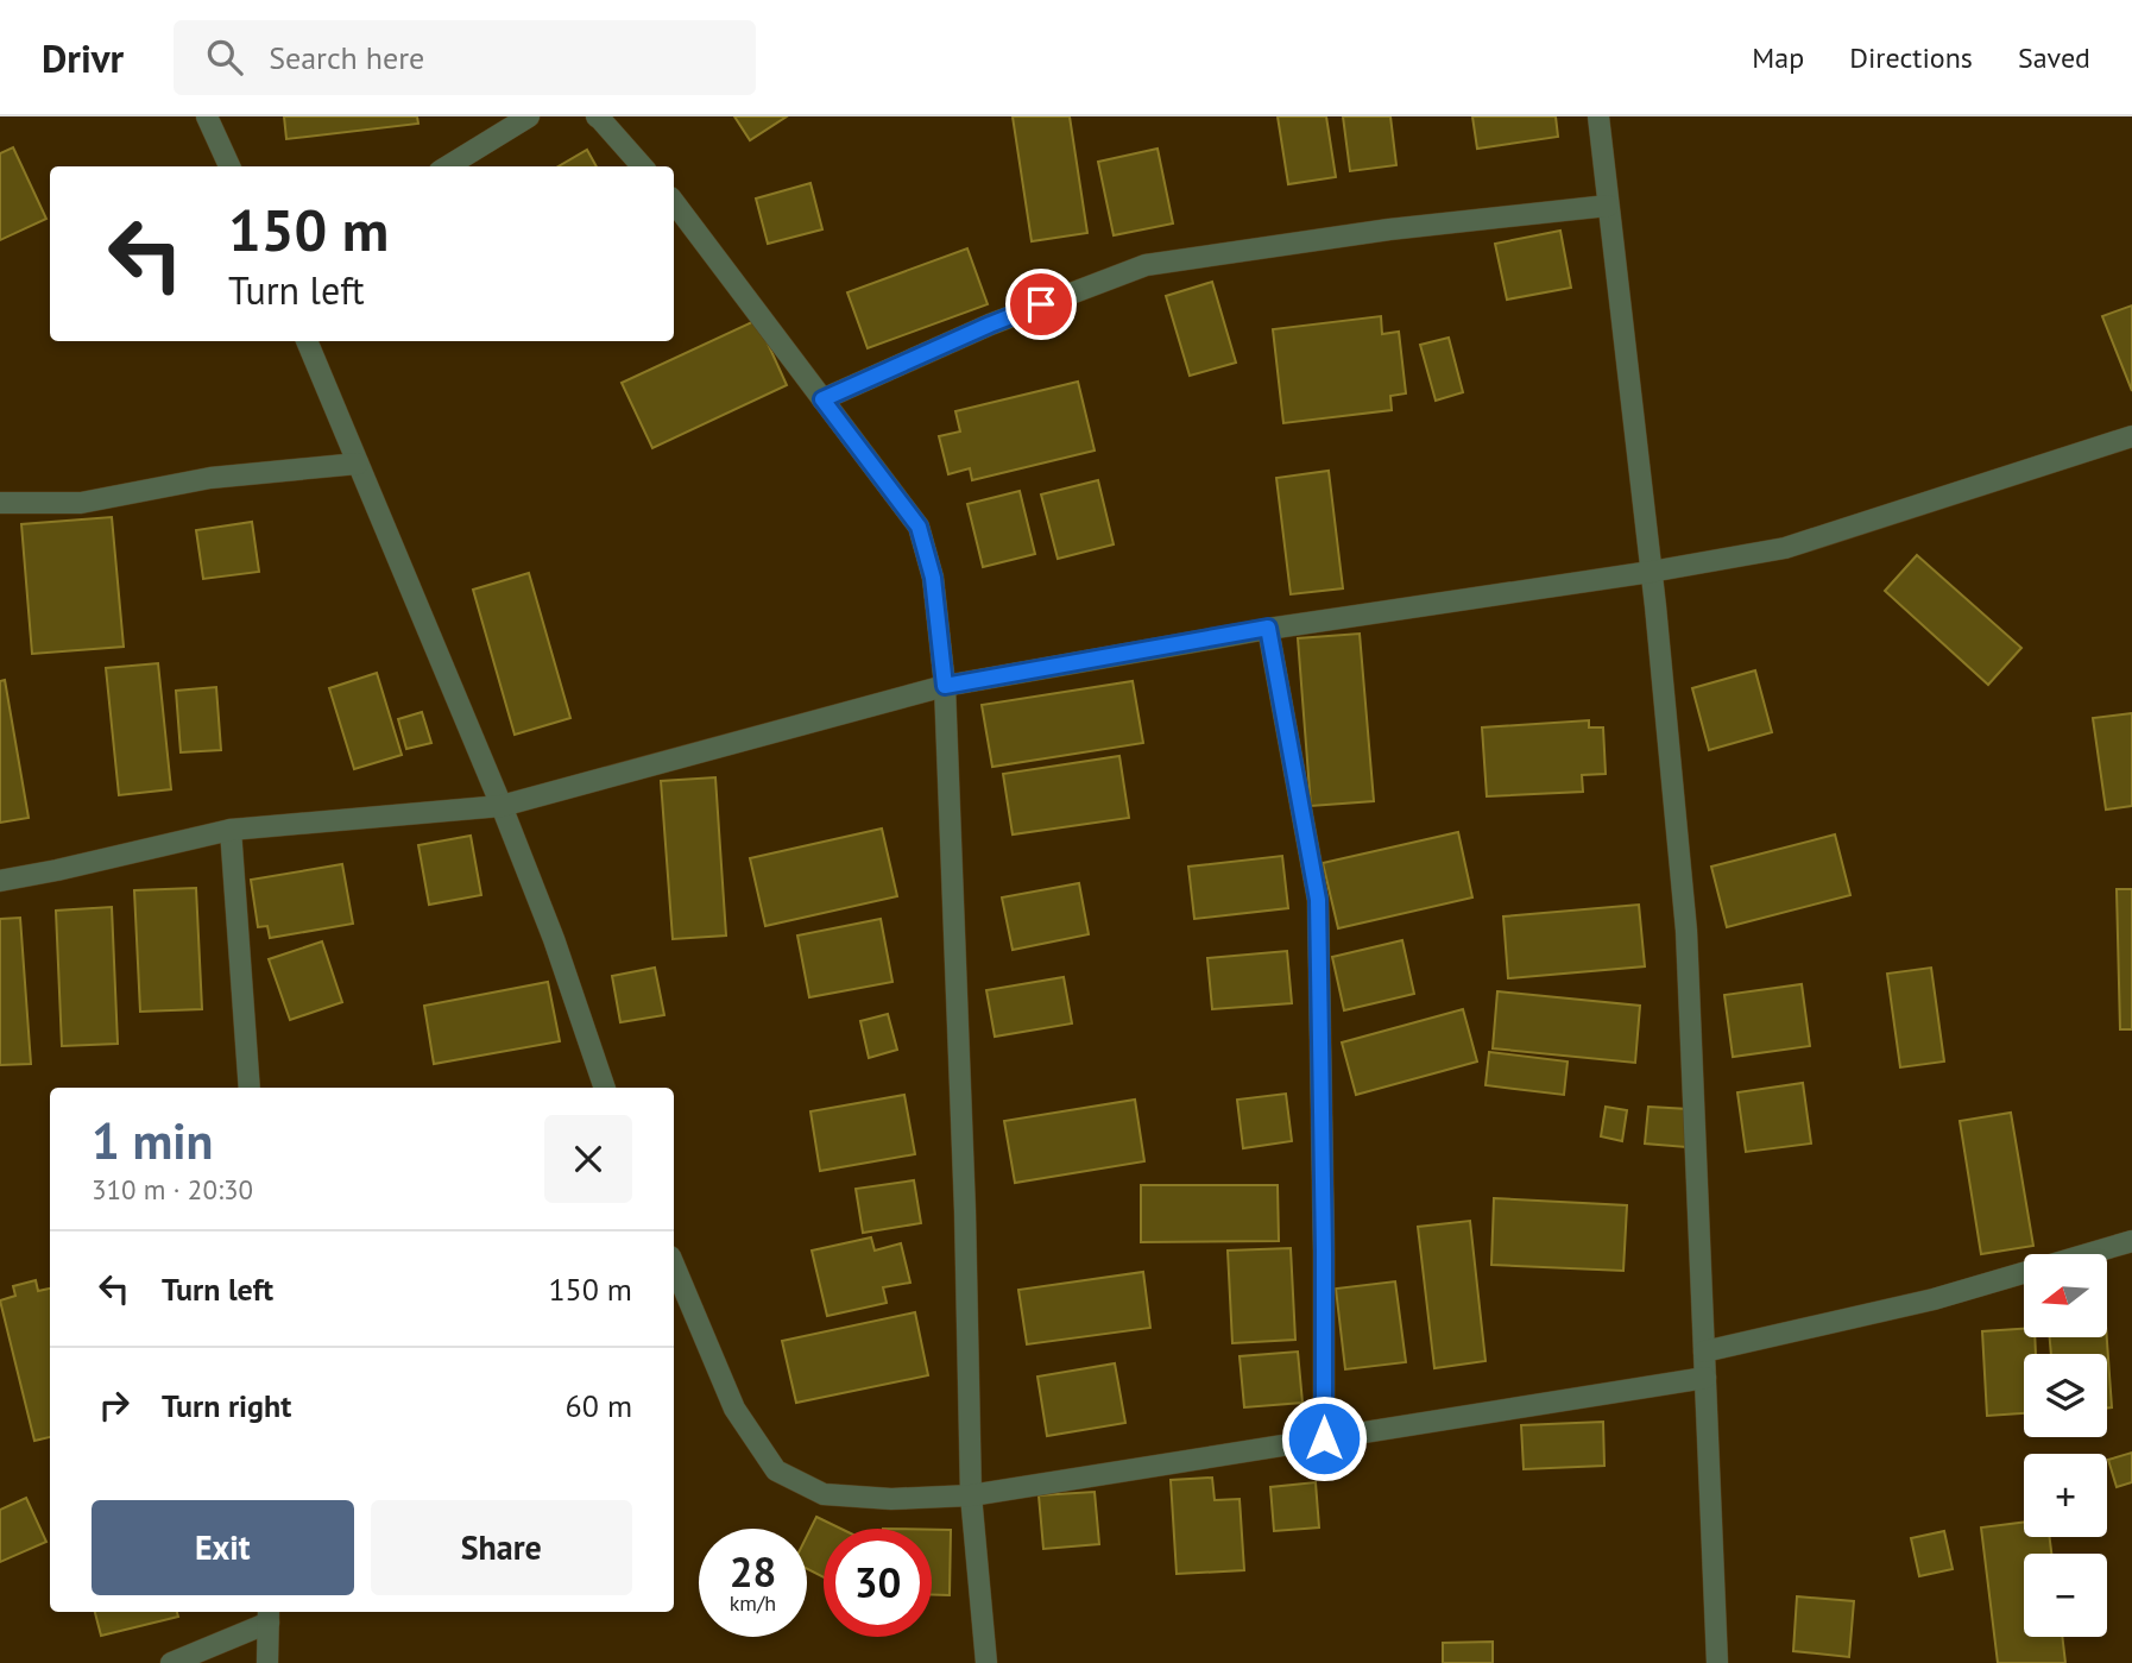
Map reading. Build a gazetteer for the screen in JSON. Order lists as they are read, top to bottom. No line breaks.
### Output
{"north":"left","page":{"header":"Drivr","search":"Search here","nav":["Map","Directions","Saved"],"turn":["150 m","Turn left"],"heading":["1 min","310 m · 20:30"],"list":[{"name":"Turn left","value":"150 m"},{"name":"Turn right","value":"60 m"}],"map_buttons":["+","−"],"buttons":["Exit","Share"],"speed":"28 km/h","limit":"30"}}
